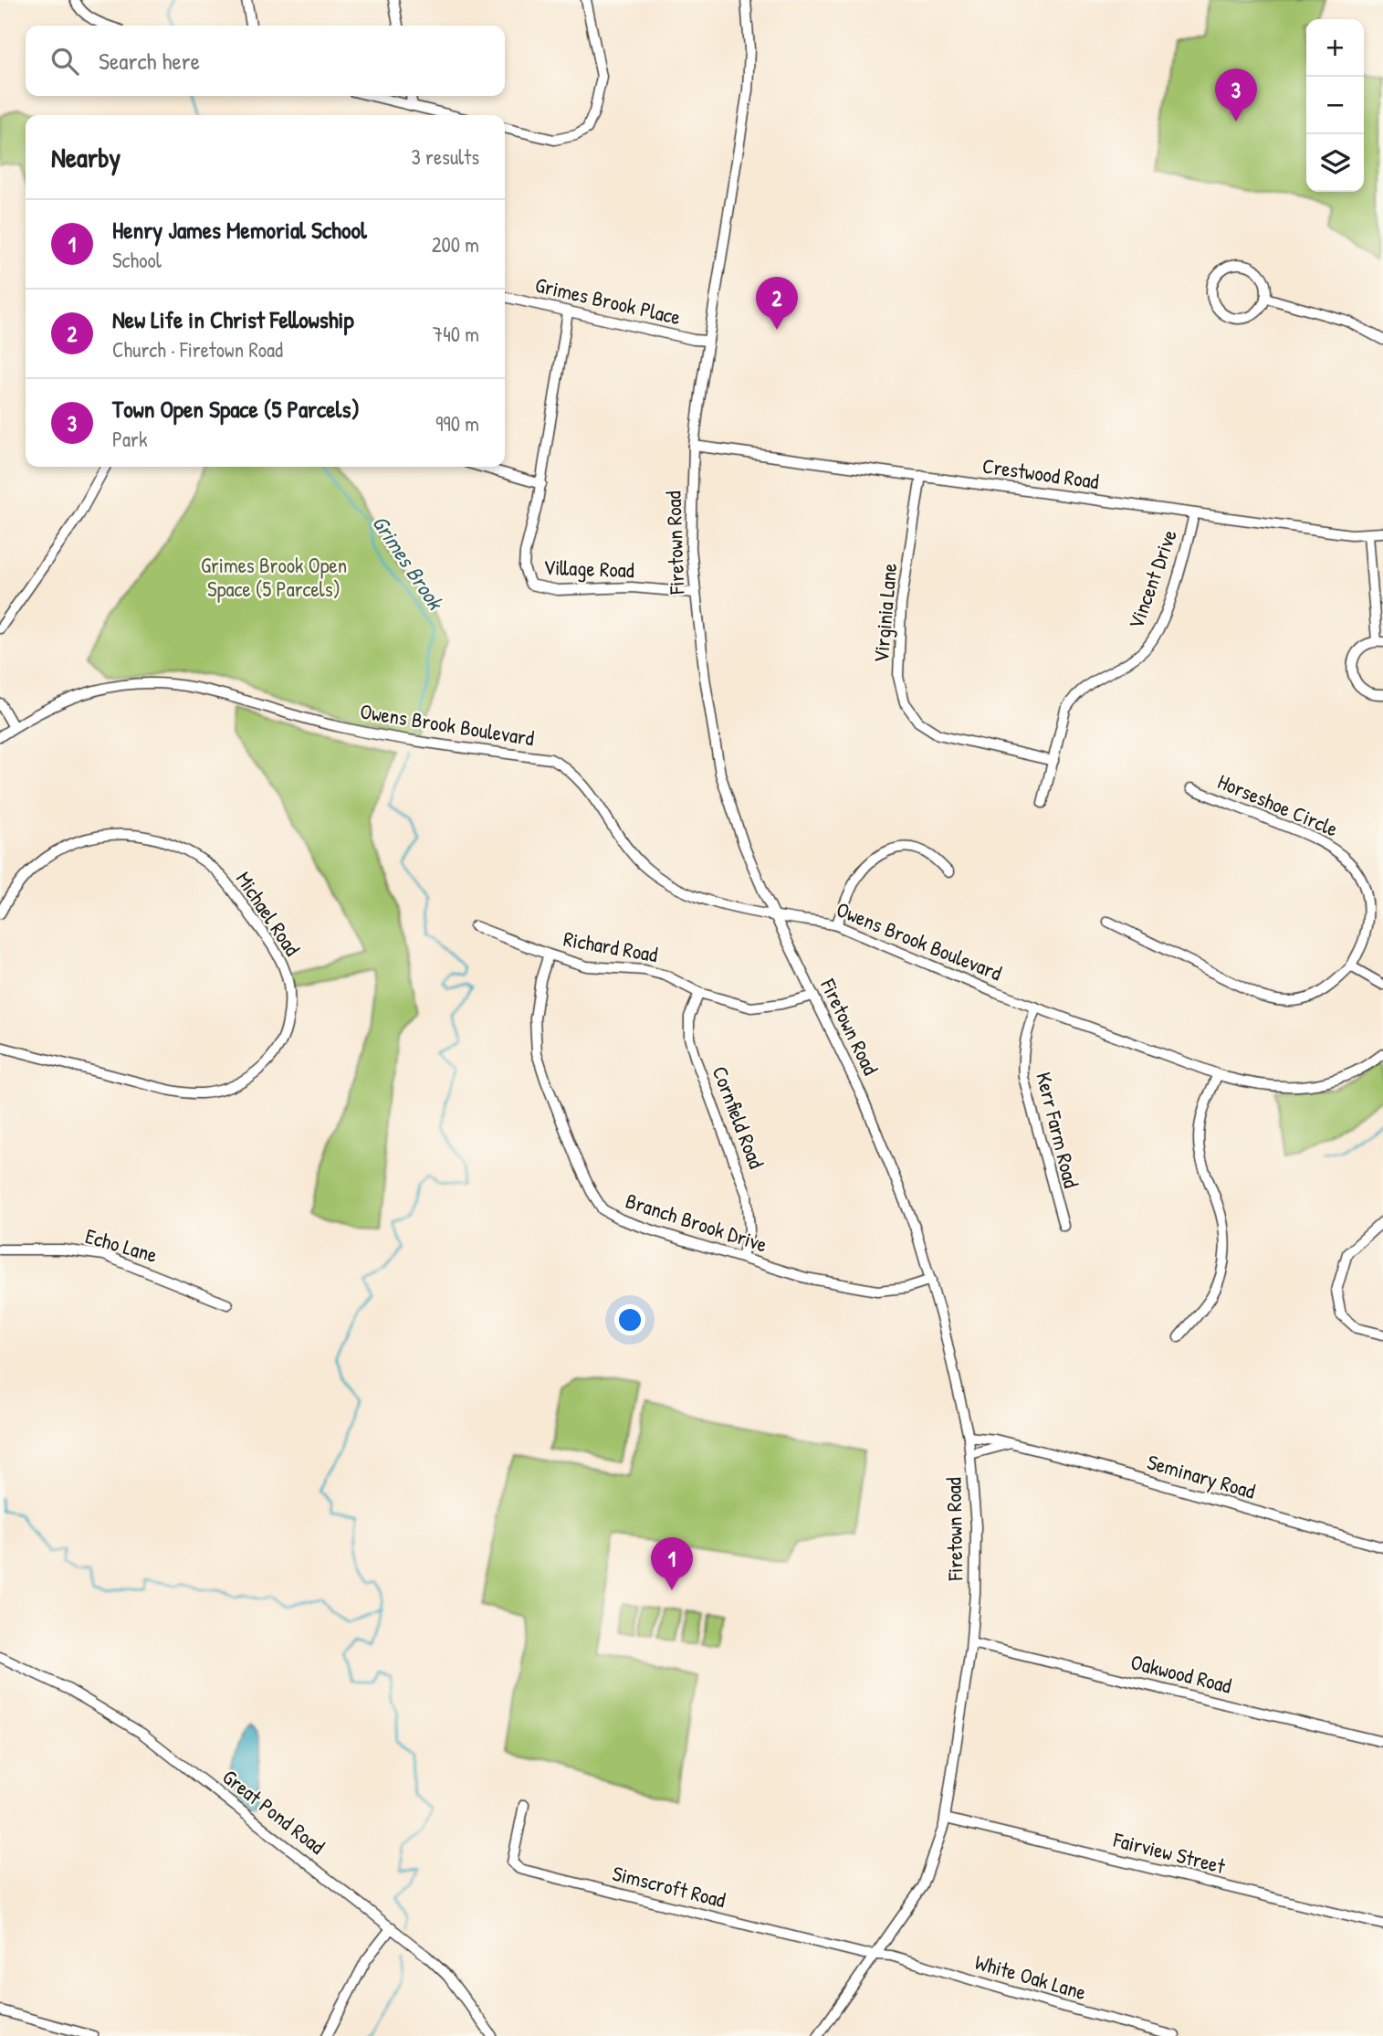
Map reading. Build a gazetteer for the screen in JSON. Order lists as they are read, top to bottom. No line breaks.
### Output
{"streets":{"street":["Grimes Brook Place","Crestwood Road","Firetown Road","Village Road","Vincent Drive","Virginia Lane","Owens Brook Boulevard","Horseshoe Circle","Michael Road","Richard Road","Cornfield Road","Kerr Farm Road","Branch Brook Drive","Echo Lane","Seminary Road","Oakwood Road","Great Pond Road","Fairview Street","Simscroft Road","White Oak Lane"]},"crossings":[["Grimes Brook Place","Firetown Road"],["Grimes Brook Place","Village Road"],["Crestwood Road","Firetown Road"],["Crestwood Road","Vincent Drive"],["Crestwood Road","Virginia Lane"],["Firetown Road","Village Road"],["Firetown Road","Owens Brook Boulevard"],["Firetown Road","Richard Road"],["Firetown Road","Branch Brook Drive"],["Firetown Road","Seminary Road"],["Firetown Road","Oakwood Road"],["Firetown Road","Fairview Street"],["Firetown Road","Simscroft Road"],["Firetown Road","White Oak Lane"],["Vincent Drive","Virginia Lane"],["Owens Brook Boulevard","Kerr Farm Road"],["Richard Road","Cornfield Road"],["Richard Road","Branch Brook Drive"],["Cornfield Road","Branch Brook Drive"],["Simscroft Road","White Oak Lane"]],"water":["Grimes Brook"],"parks":["Grimes Brook Open Space (5 Parcels)"],"page":{"map_buttons":["+","−"],"search":"Search here","pins":["3","2","1"],"heading":["Nearby","3 results"],"list":[{"mark":"1","name":"Henry James Memorial School","note":"School","value":"200 m"},{"mark":"2","name":"New Life in Christ Fellowship","note":"Church · Firetown Road","value":"740 m"},{"mark":"3","name":"Town Open Space (5 Parcels)","note":"Park","value":"990 m"}]}}
